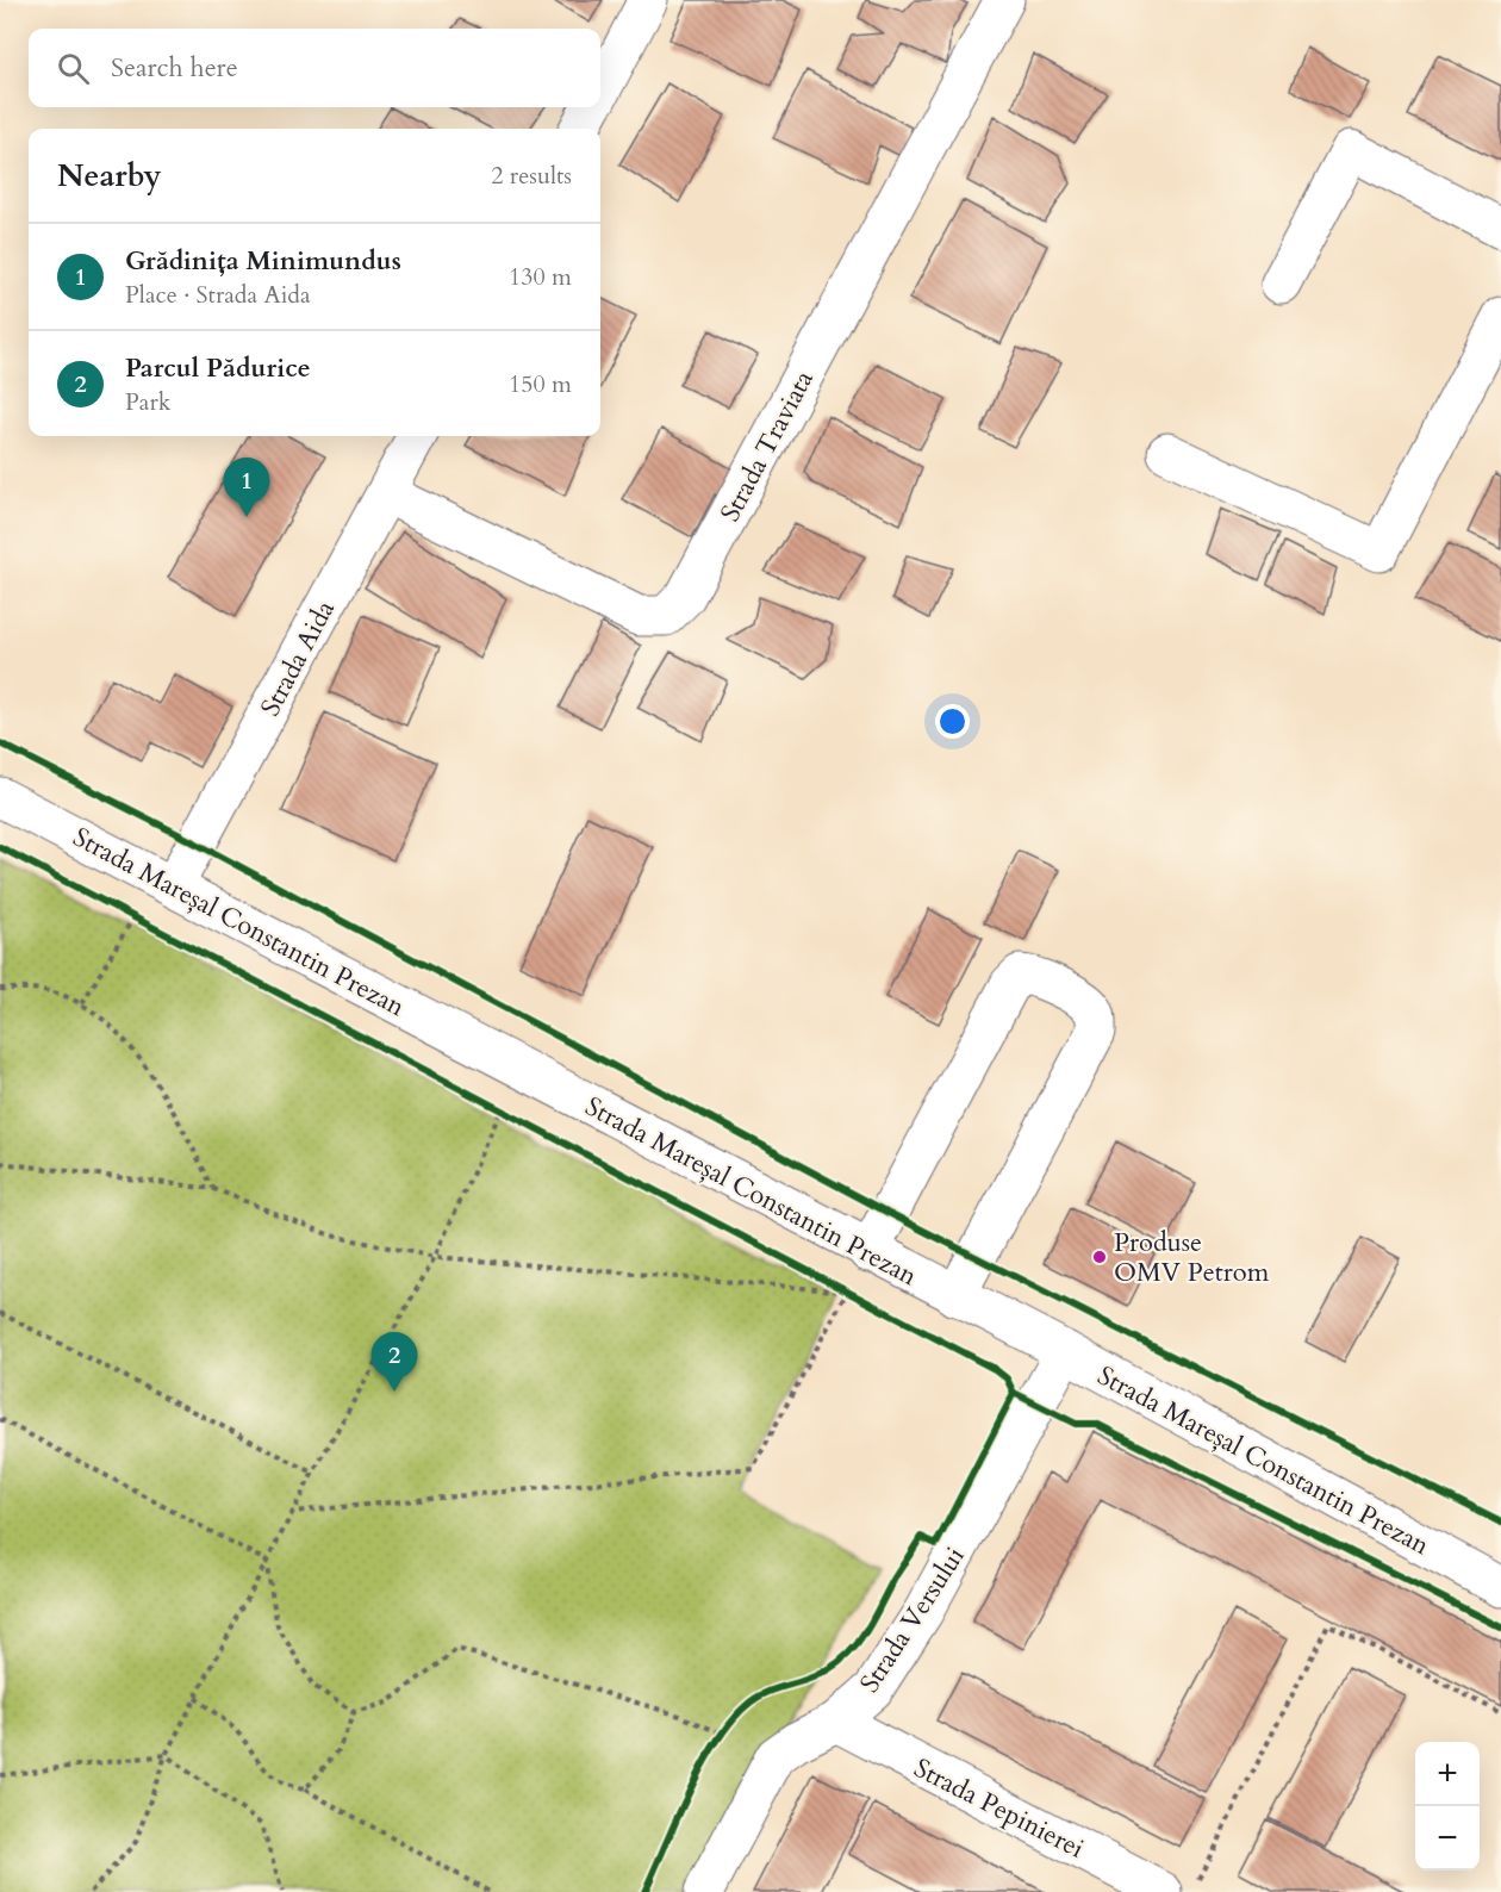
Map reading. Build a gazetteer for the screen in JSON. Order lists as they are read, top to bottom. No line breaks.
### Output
{"streets":{"street":["Strada Traviata","Strada Aida","Strada Mareșal Constantin Prezan","Strada Versului","Strada Pepinierei"]},"crossings":[["Strada Traviata","Strada Aida"],["Strada Aida","Strada Mareșal Constantin Prezan"],["Strada Mareșal Constantin Prezan","Strada Versului"],["Strada Versului","Strada Pepinierei"]],"places":["Produse OMV Petrom"],"page":{"search":"Search here","heading":["Nearby","2 results"],"list":[{"mark":"1","name":"Grădinița Minimundus","note":"Place · Strada Aida","value":"130 m"},{"mark":"2","name":"Parcul Pădurice","note":"Park","value":"150 m"}],"pins":["1","2"],"map_buttons":["+","−"]}}
